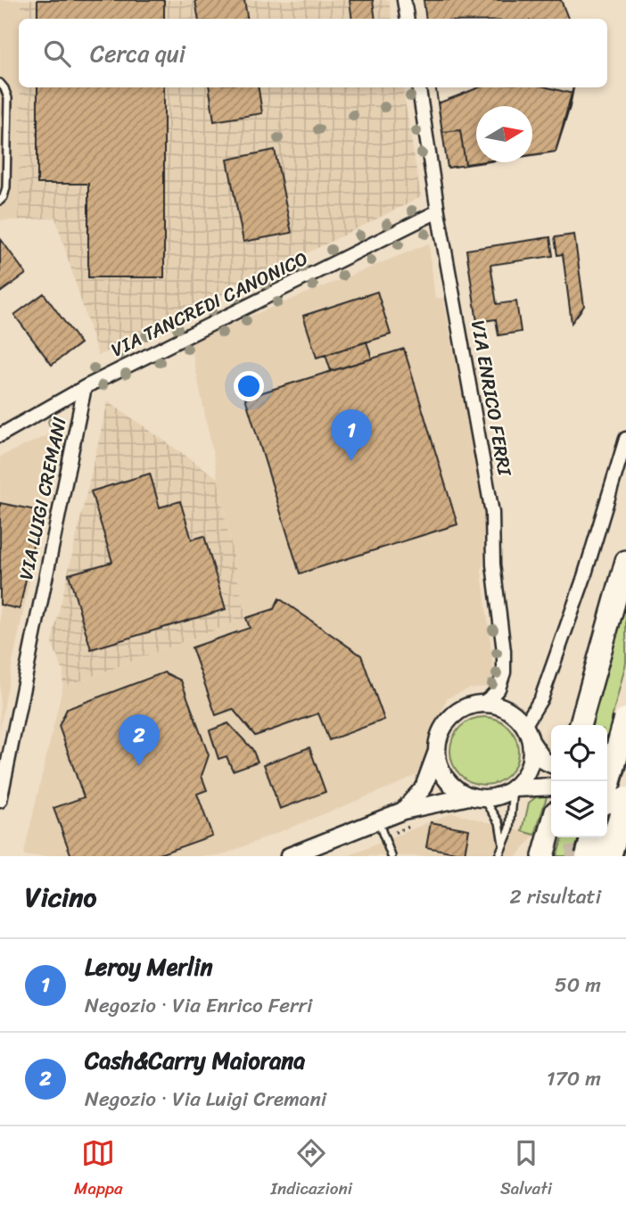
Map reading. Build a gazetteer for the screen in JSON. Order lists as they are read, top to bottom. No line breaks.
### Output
{"streets":{"street":["VIA TANCREDI CANONICO","VIA ENRICO FERRI","VIA LUIGI CREMANI"]},"crossings":[["VIA TANCREDI CANONICO","VIA ENRICO FERRI"],["VIA TANCREDI CANONICO","VIA LUIGI CREMANI"]],"north":"right","page":{"search":"Cerca qui","pins":["1","2"],"heading":["Vicino","2 risultati"],"list":[{"mark":"1","name":"Leroy Merlin","note":"Negozio · Via Enrico Ferri","value":"50 m"},{"mark":"2","name":"Cash&Carry Maiorana","note":"Negozio · Via Luigi Cremani","value":"170 m"}],"nav":["Mappa","Indicazioni","Salvati"]}}
